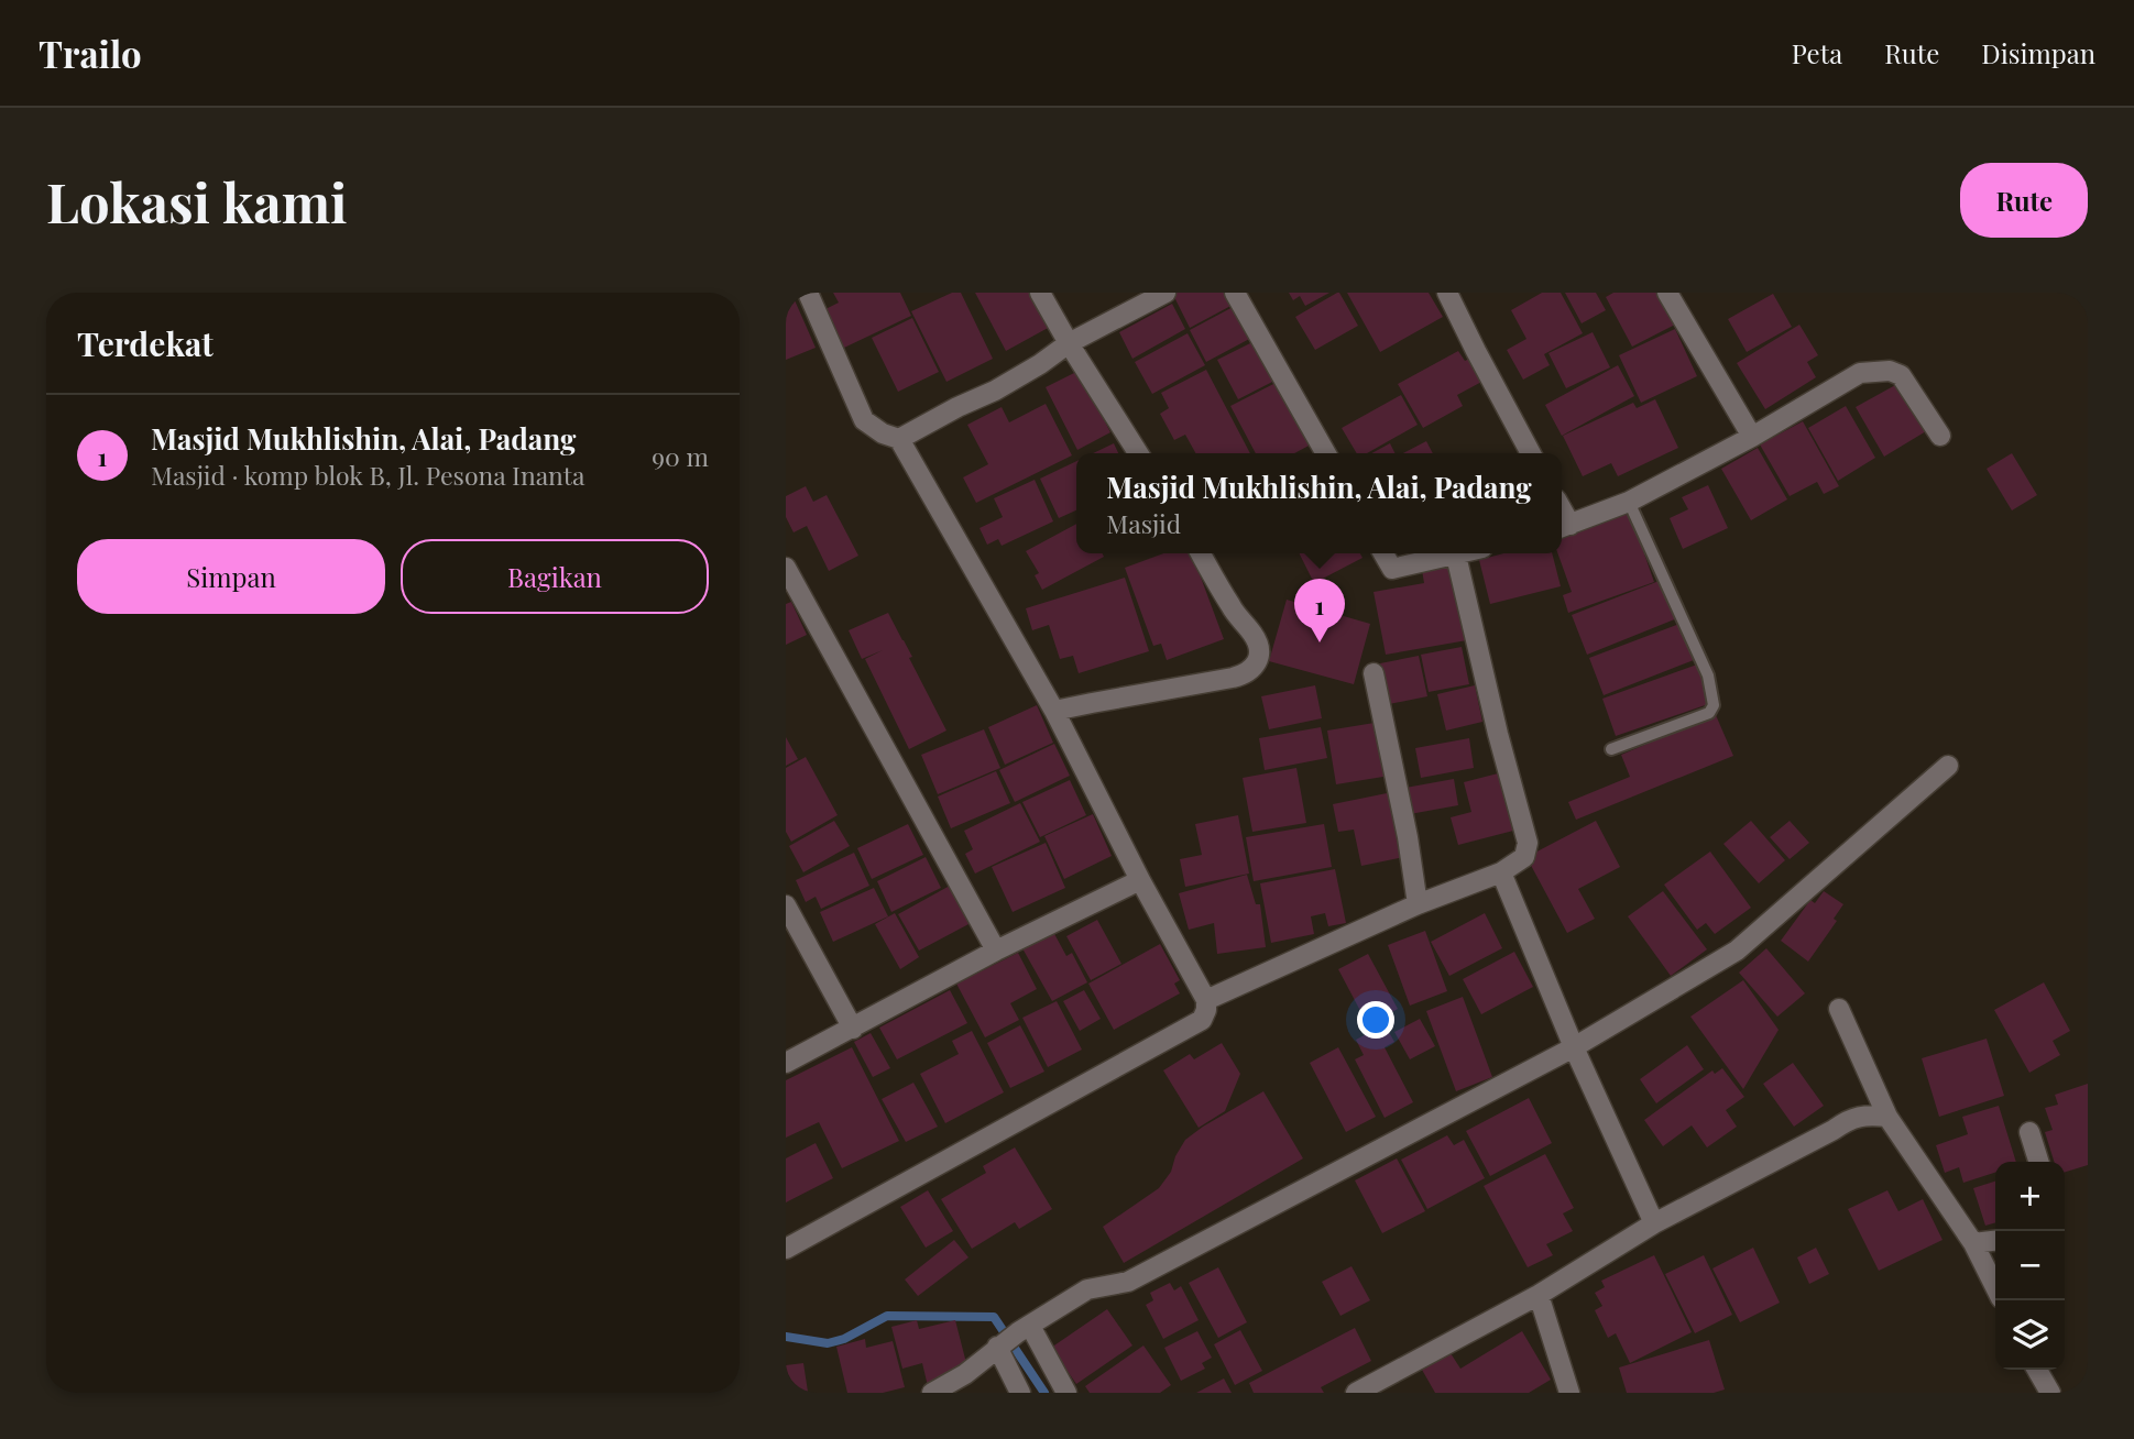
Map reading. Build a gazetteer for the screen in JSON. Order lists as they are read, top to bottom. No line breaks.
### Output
{"page":{"header":"Trailo","nav":["Peta","Rute","Disimpan"],"buttons":["Rute",["Simpan","Bagikan"]],"title":"Lokasi kami","heading":"Terdekat","list":[{"mark":"1","name":"Masjid Mukhlishin, Alai, Padang","note":"Masjid · komp blok B, Jl. Pesona Inanta","value":"90 m"}],"popup":["Masjid Mukhlishin, Alai, Padang","Masjid"],"pins":"1","map_buttons":["+","−"]}}
